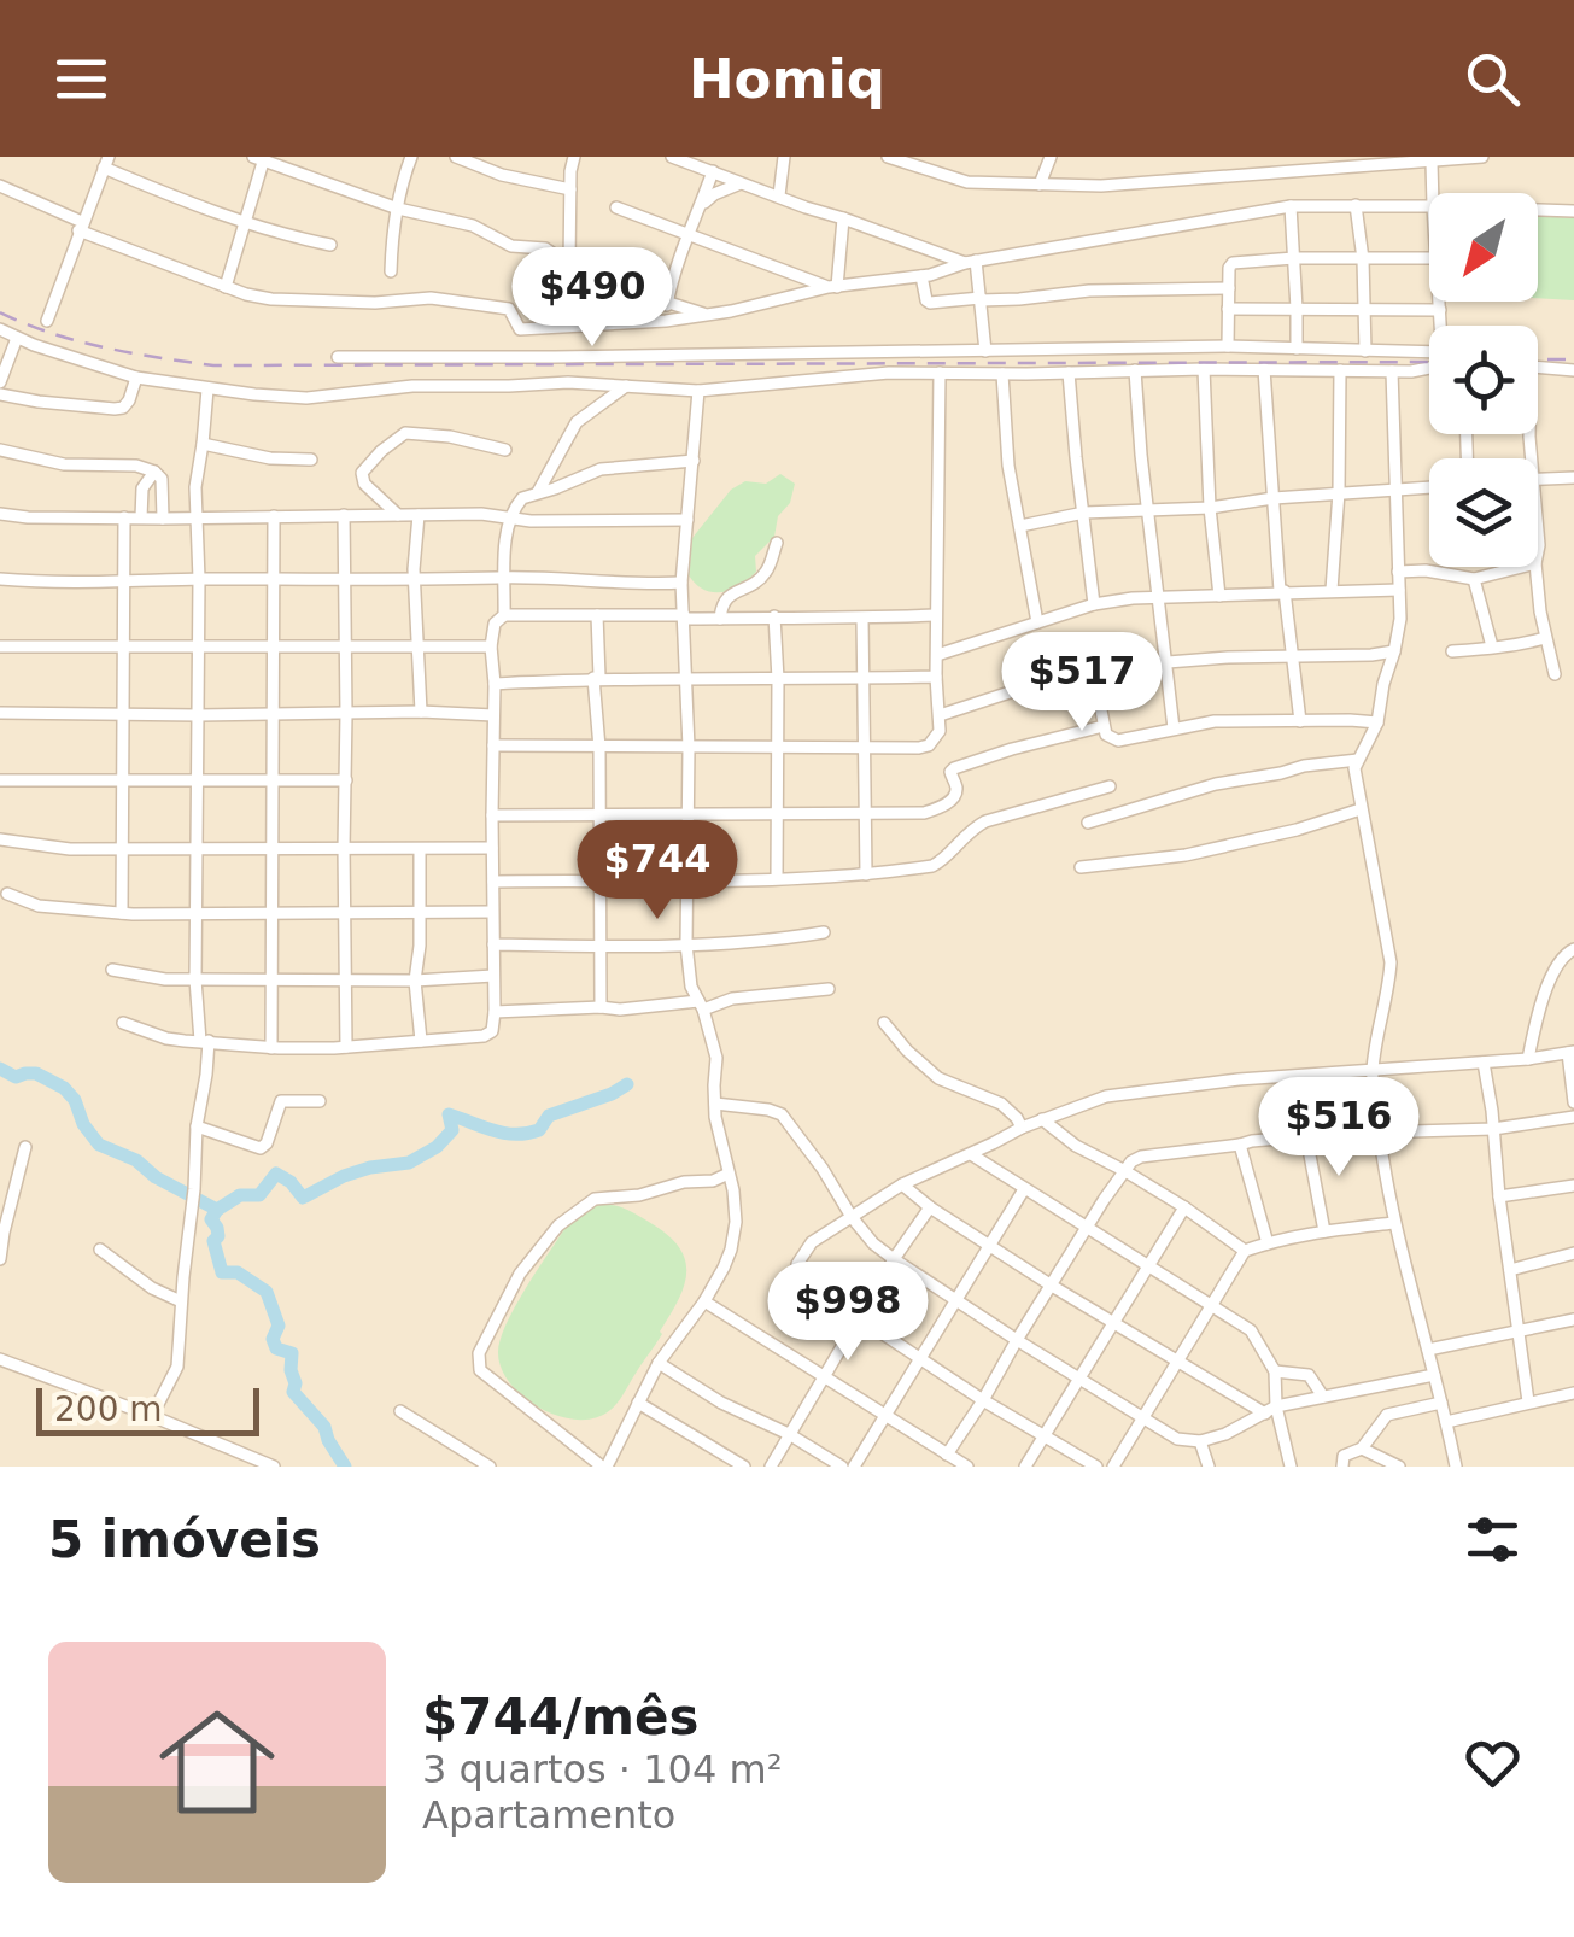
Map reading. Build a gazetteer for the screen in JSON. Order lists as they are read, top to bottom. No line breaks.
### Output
{"scale_bar":"200 m","north":"bottom left","page":{"header":"Homiq","price":["$490","$517","$744","$516","$998"],"scale":"200 m","heading":"5 imóveis","list":[{"name":"$744/mês","note":"3 quartos · 104 m² · Apartamento"}]}}
